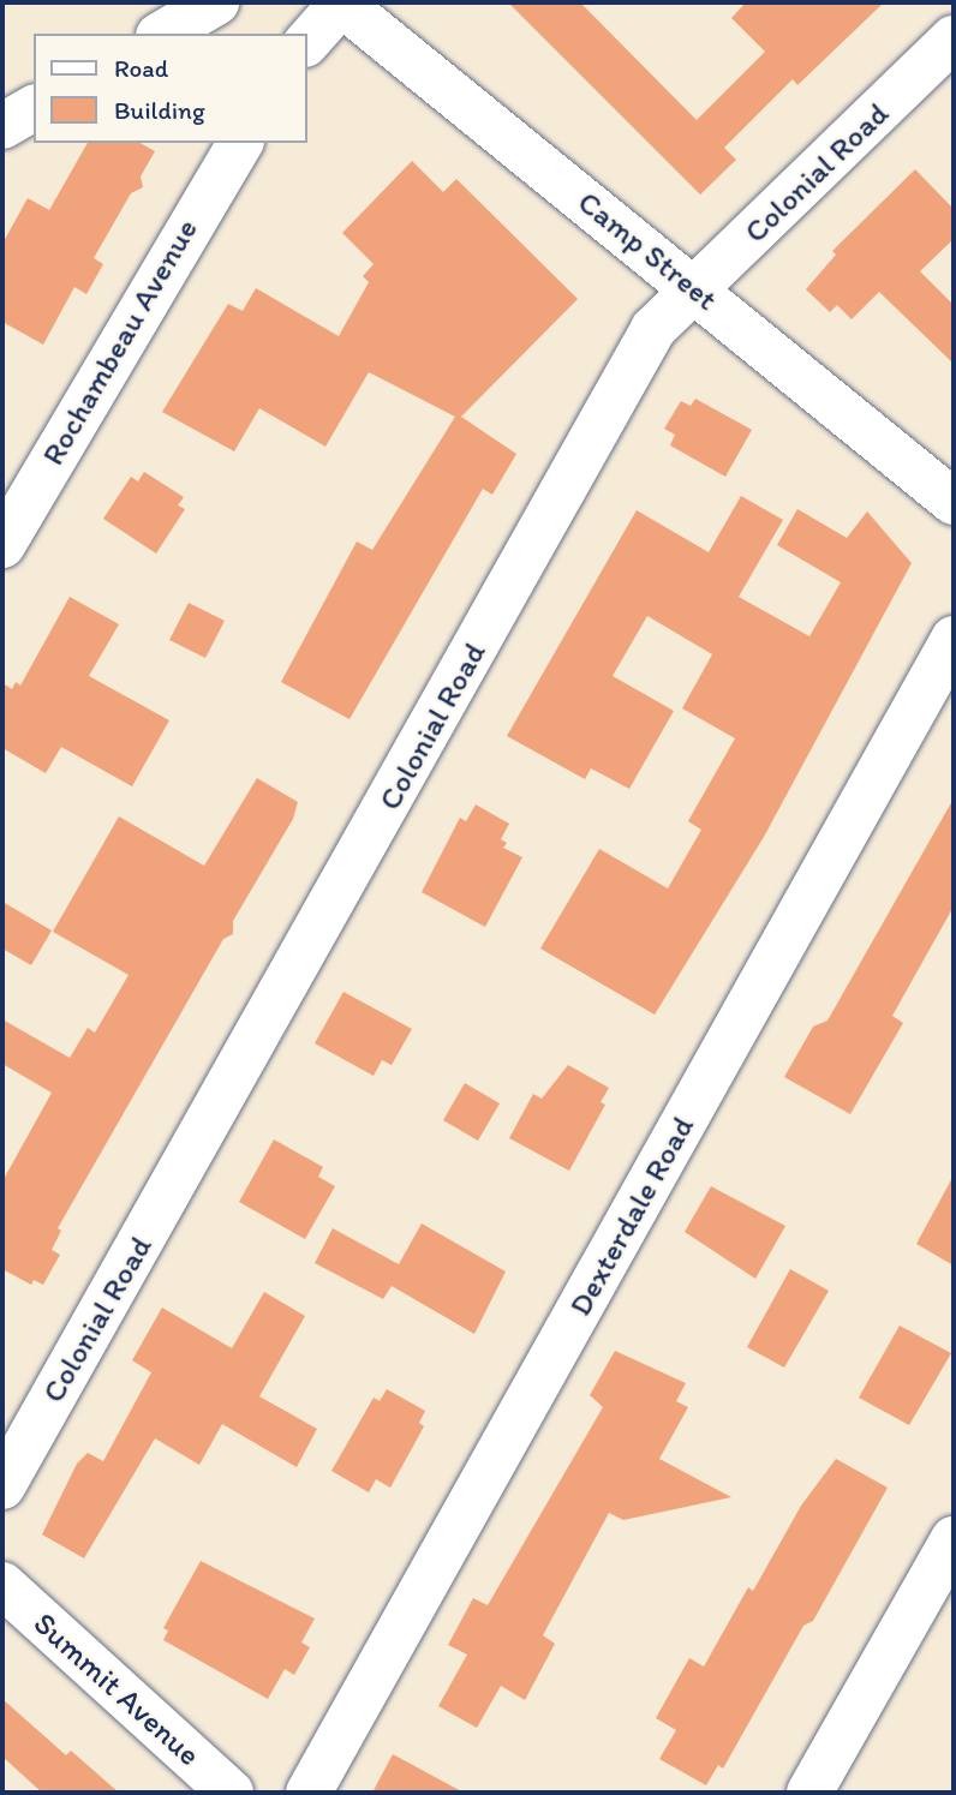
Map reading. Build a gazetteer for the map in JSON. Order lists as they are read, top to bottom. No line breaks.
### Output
{"streets":{"street":["Colonial Road","Camp Street","Rochambeau Avenue","Dexterdale Road","Summit Avenue"]},"crossings":[["Colonial Road","Camp Street"]],"legend":["Road","Building"]}
